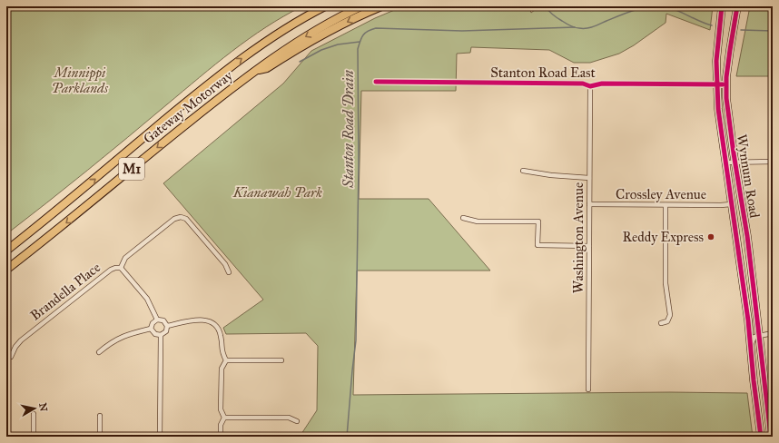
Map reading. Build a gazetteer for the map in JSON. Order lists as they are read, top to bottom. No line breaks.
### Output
{"streets":{"highway":["Gateway Motorway","M1"],"main road":["Wynnum Road"],"street":["Stanton Road East","Crossley Avenue","Washington Avenue","Brandella Place"]},"crossings":[["Stanton Road East","Wynnum Road"],["Stanton Road East","Washington Avenue"],["Wynnum Road","Crossley Avenue"],["Crossley Avenue","Washington Avenue"]],"water":["Stanton Road Drain"],"parks":["Minnippi Parklands","Kianawah Park"],"places":["Reddy Express"],"north":"right"}
